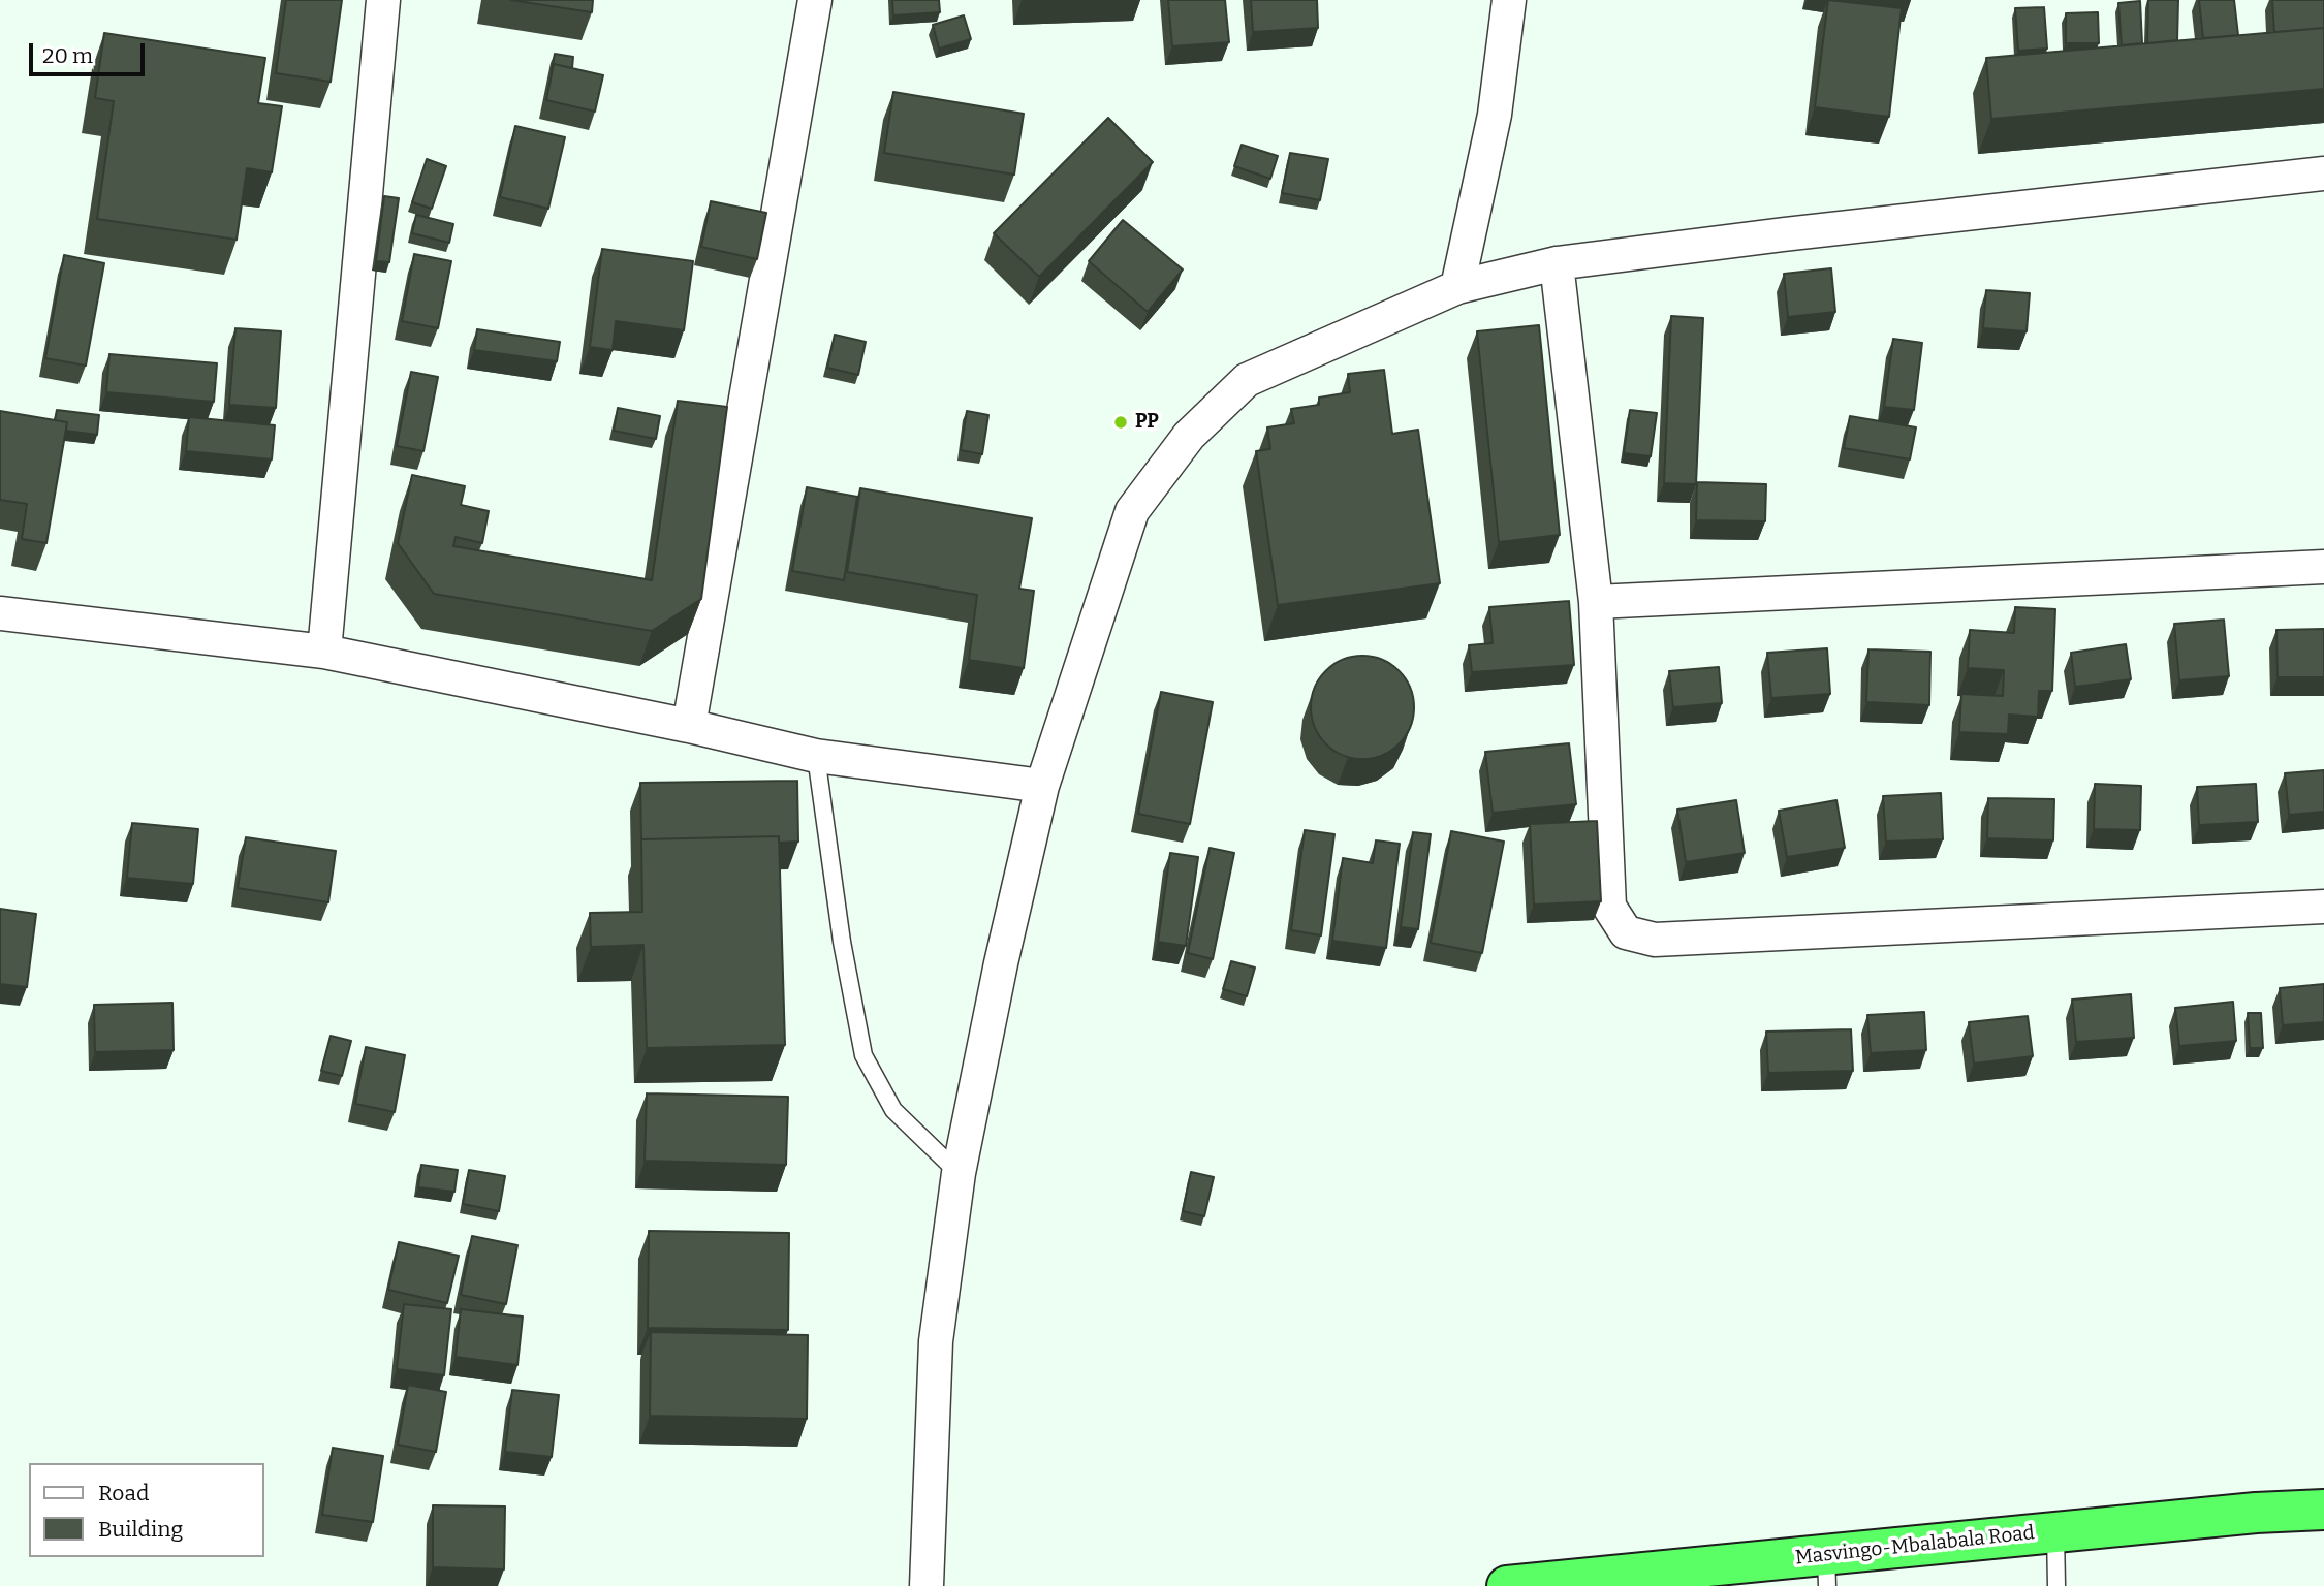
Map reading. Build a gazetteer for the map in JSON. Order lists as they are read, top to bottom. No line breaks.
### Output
{"streets":{"highway":["Masvingo-Mbalabala Road"]},"places":["PP"],"legend":["Road","Building"],"scale_bar":"20 m"}
